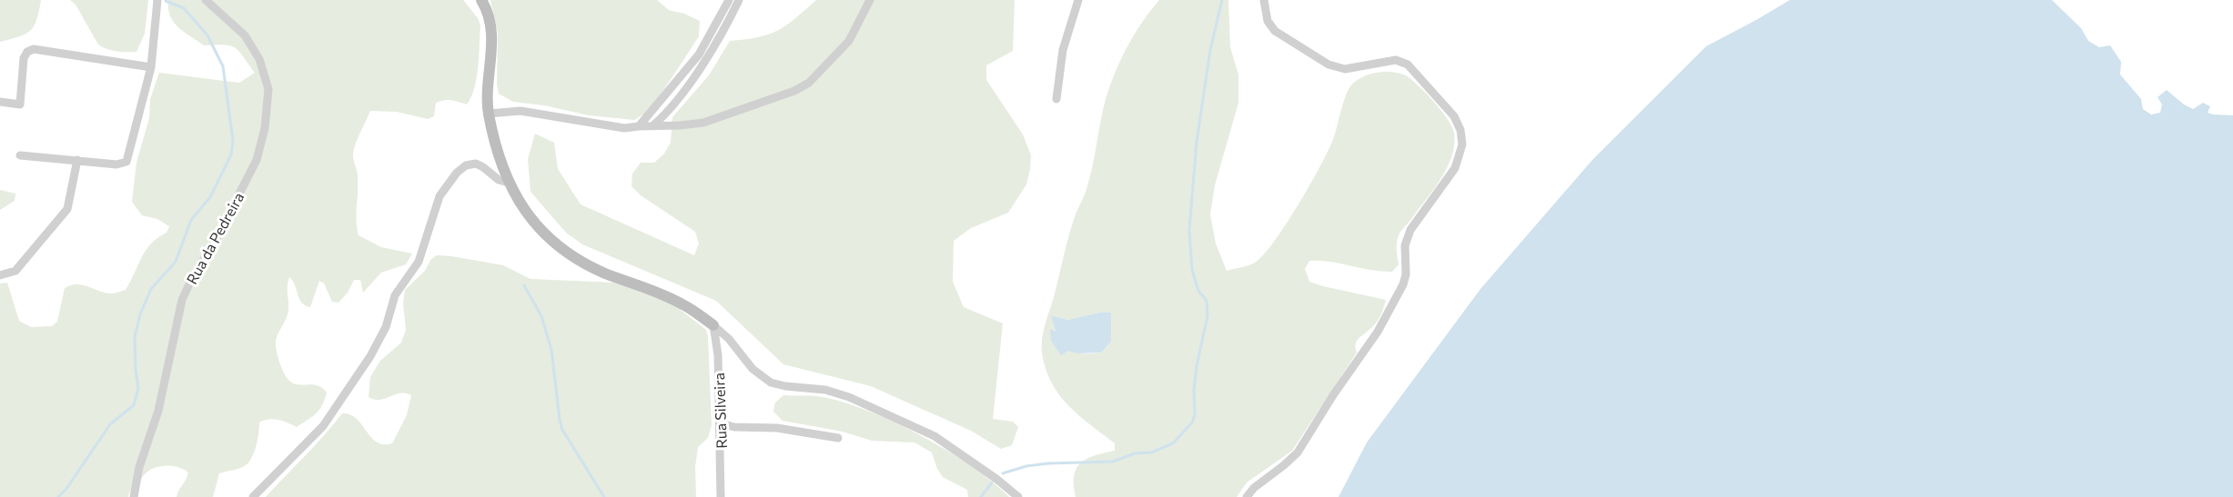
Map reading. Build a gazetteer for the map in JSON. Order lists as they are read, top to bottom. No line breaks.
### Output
{"streets":{"street":["Rua da Pedreira","Rua Silveira"]}}
